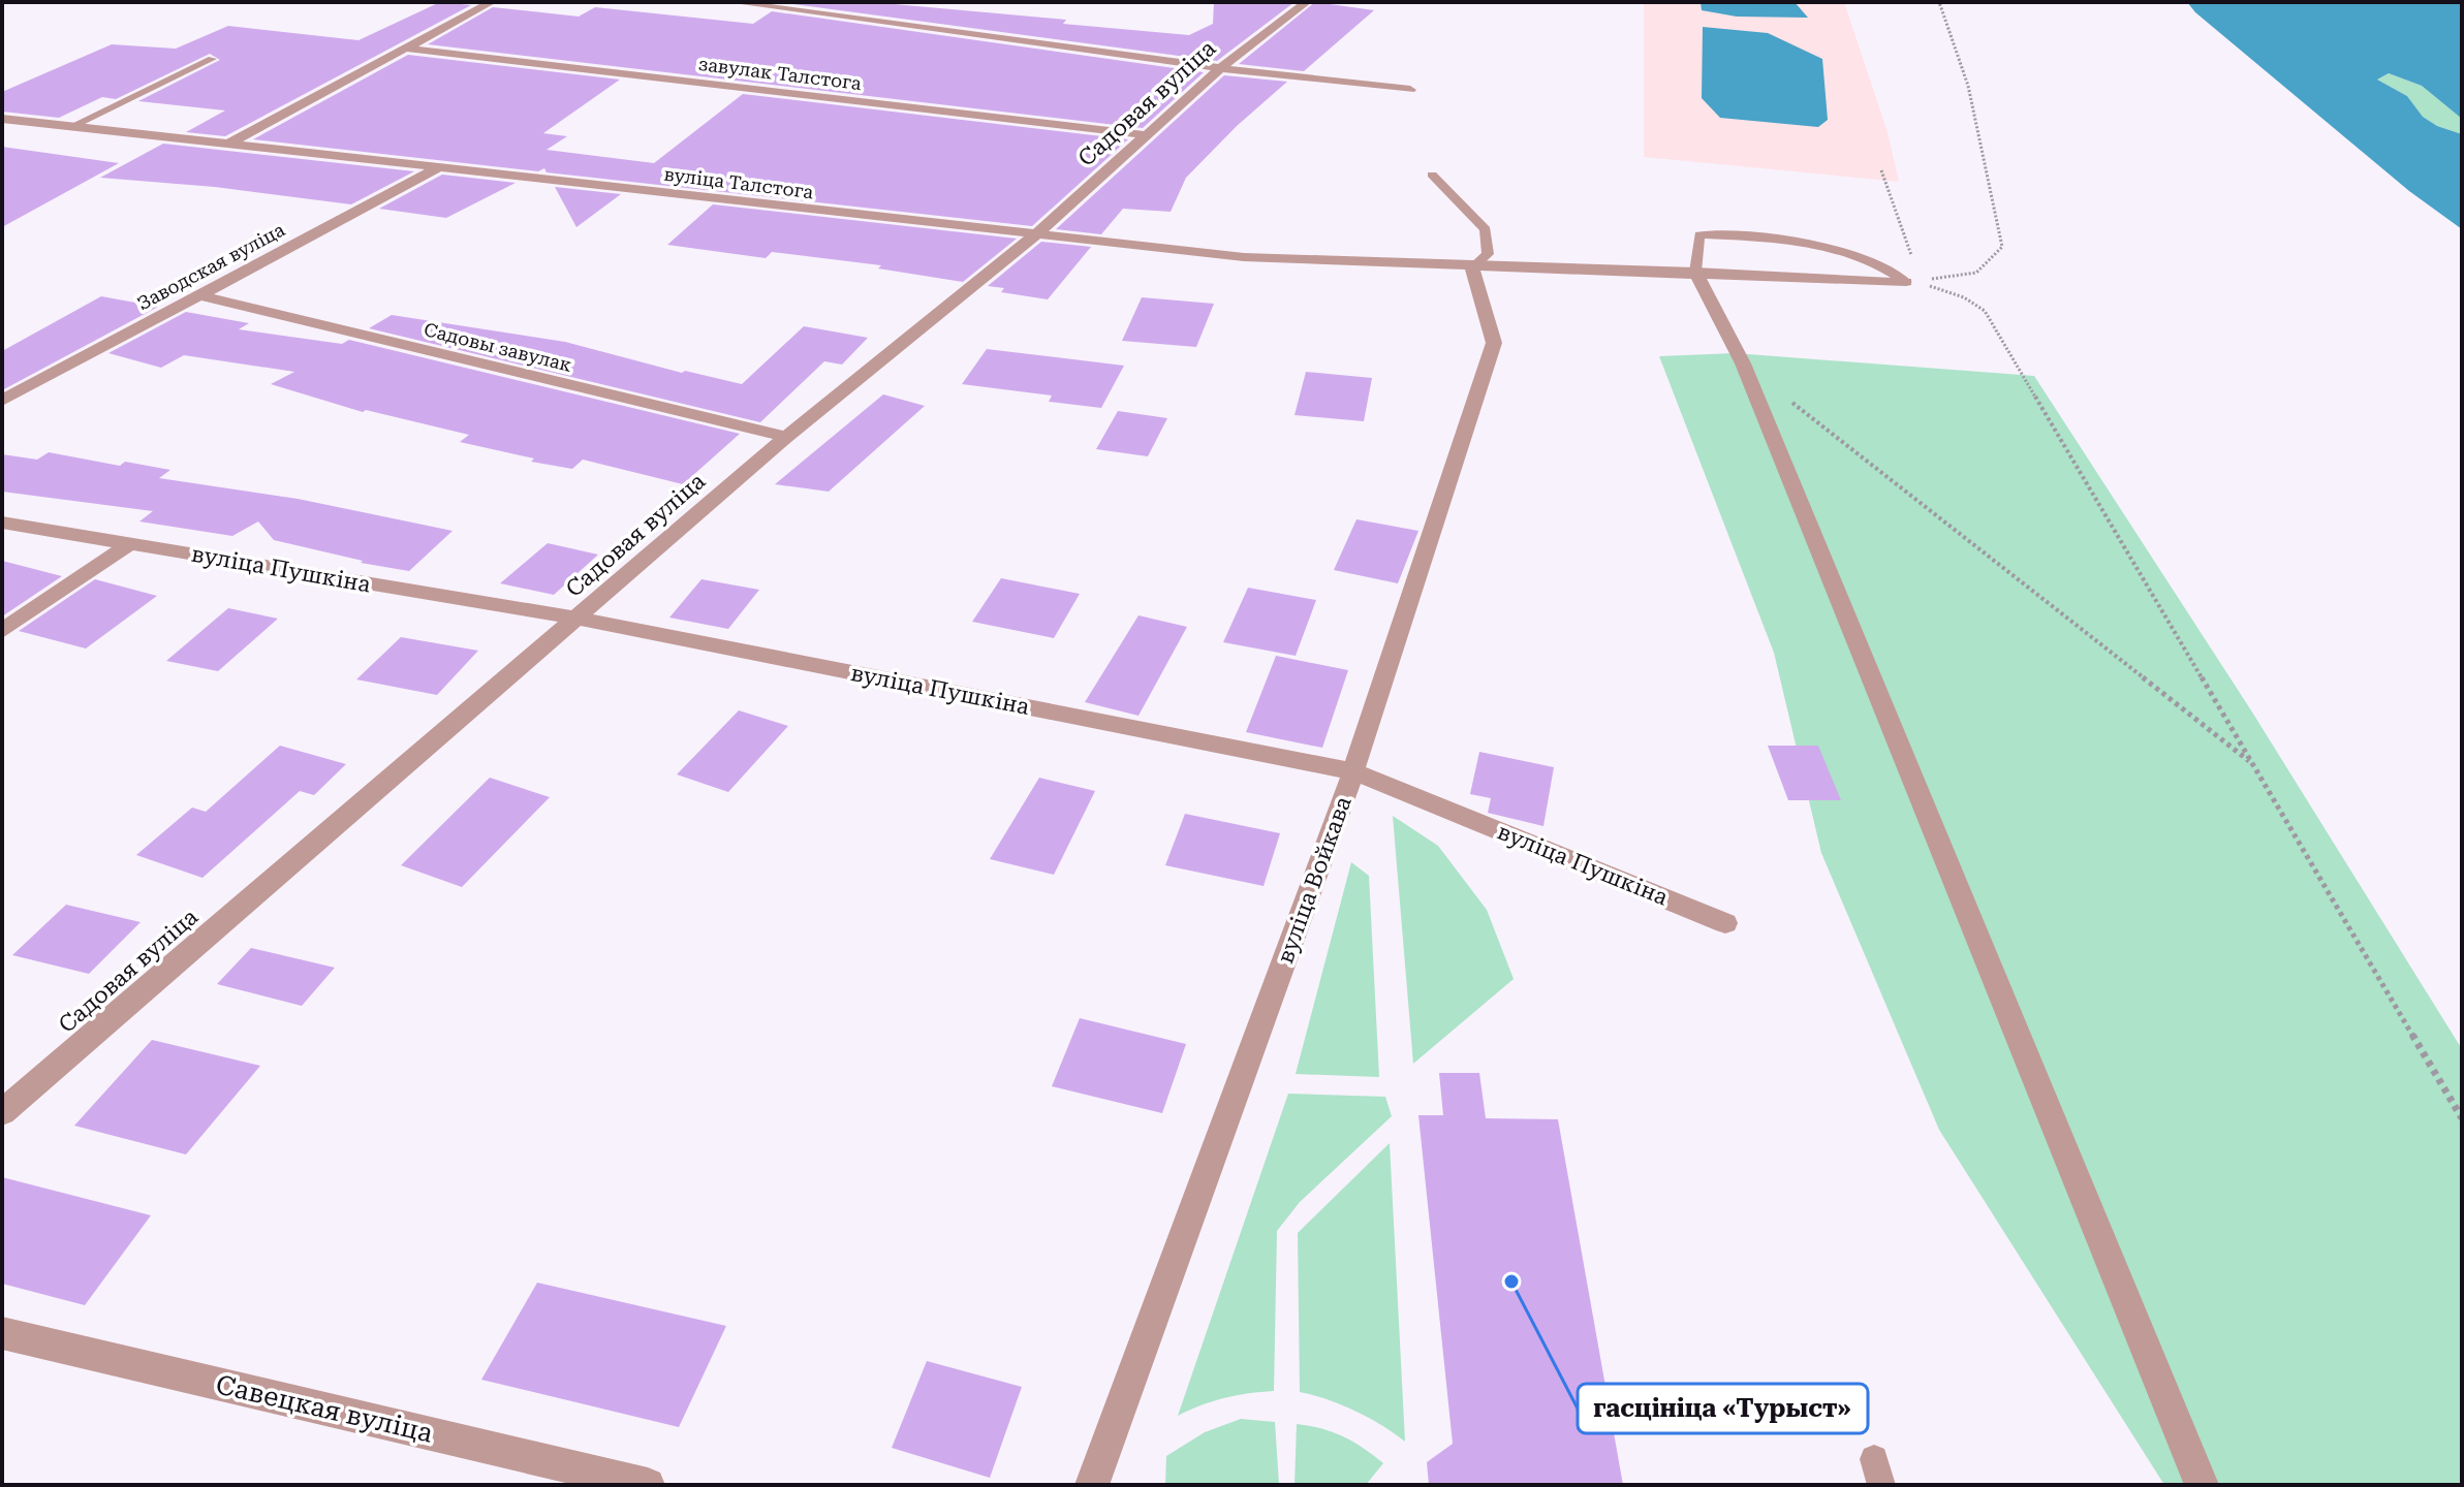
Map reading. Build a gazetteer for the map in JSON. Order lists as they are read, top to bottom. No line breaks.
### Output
{"streets":{"street":["завулак Талстога","Садовая вуліца","вуліца Талстога","Заводская вуліца","Садовы завулак","вуліца Пушкіна","вуліца Войкава","Савецкая вуліца"]},"crossings":[["завулак Талстога","Садовая вуліца"],["Садовая вуліца","вуліца Талстога"],["Садовая вуліца","Садовы завулак"],["Садовая вуліца","вуліца Пушкіна"],["вуліца Талстога","Заводская вуліца"],["вуліца Талстога","вуліца Войкава"],["Заводская вуліца","Садовы завулак"],["вуліца Пушкіна","вуліца Войкава"]],"places":["гасцініца «Турыст»"]}
